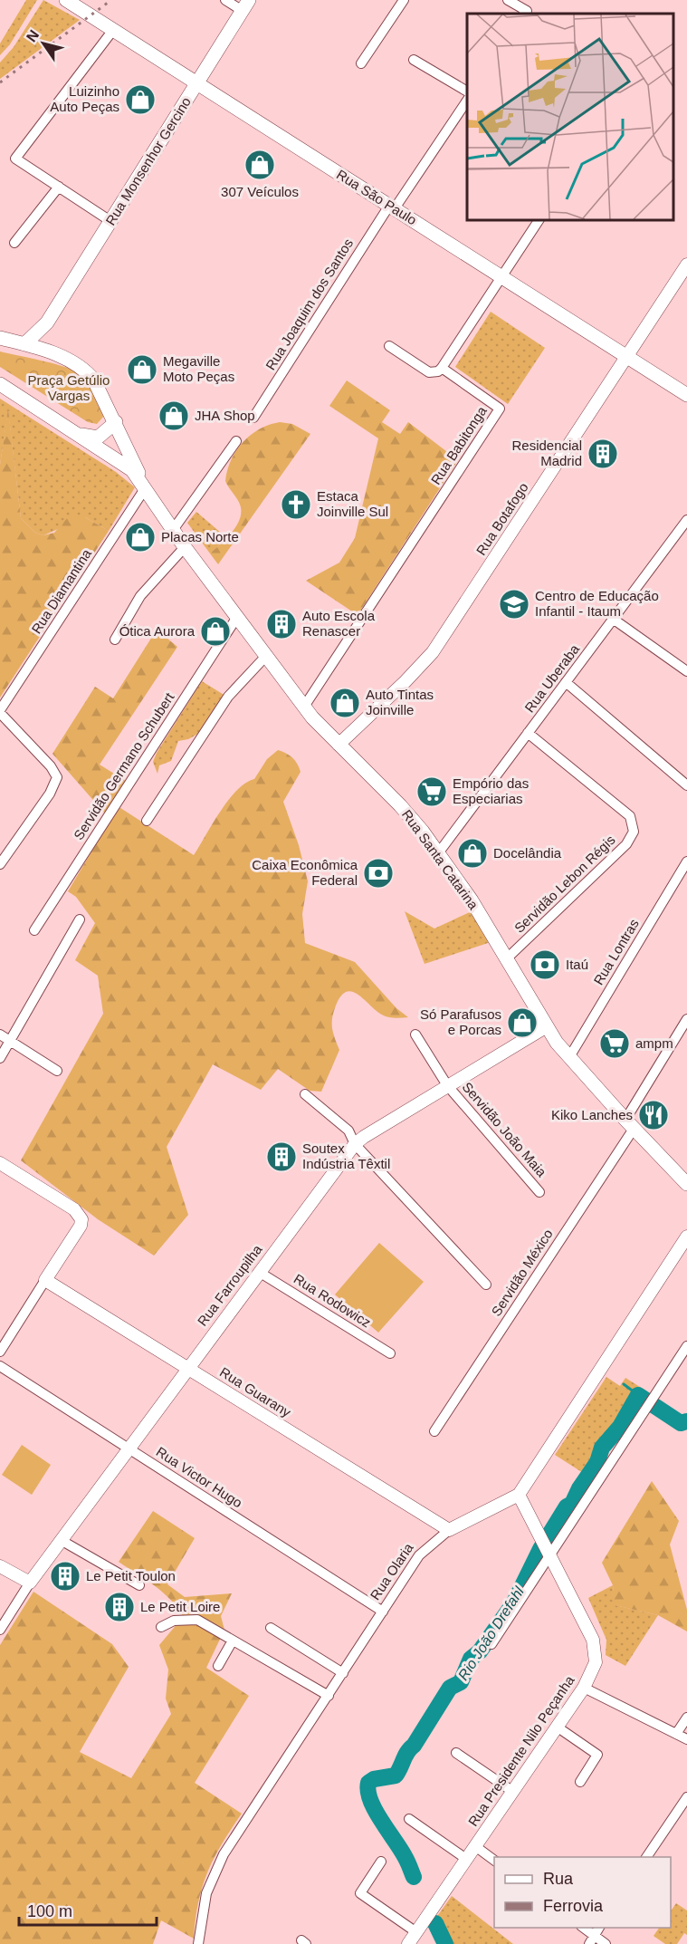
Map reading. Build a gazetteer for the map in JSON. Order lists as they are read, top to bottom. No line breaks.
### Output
{"streets":{"main road":["Rua Monsenhor Gercino","Rua São Paulo","Rua Santa Catarina"],"street":["Rua Joaquim dos Santos","Rua Babitonga","Rua Botafogo","Rua Diamantina","Rua Uberaba","Servidão Germano Schubert","Servidão Lebon Régis","Rua Lontras","Servidão João Maia","Servidão México","Rua Farroupilha","Rua Rodowicz","Rua Guarany","Rua Victor Hugo","Rua Olaria","Rua Presidente Nilo Peçanha"]},"crossings":[["Rua Monsenhor Gercino","Rua São Paulo"],["Rua Monsenhor Gercino","Rua Santa Catarina"],["Rua São Paulo","Rua Joaquim dos Santos"],["Rua São Paulo","Rua Botafogo"],["Rua Babitonga","Rua Santa Catarina"],["Rua Botafogo","Rua Santa Catarina"],["Rua Diamantina","Rua Santa Catarina"],["Rua Uberaba","Rua Santa Catarina"],["Rua Uberaba","Servidão Lebon Régis"],["Servidão Germano Schubert","Rua Santa Catarina"],["Rua Santa Catarina","Servidão Lebon Régis"],["Rua Santa Catarina","Rua Lontras"],["Rua Santa Catarina","Servidão México"],["Rua Santa Catarina","Rua Farroupilha"],["Servidão João Maia","Rua Farroupilha"],["Rua Farroupilha","Rua Rodowicz"],["Rua Farroupilha","Rua Guarany"],["Rua Farroupilha","Rua Victor Hugo"],["Rua Guarany","Rua Olaria"],["Rua Victor Hugo","Rua Olaria"],["Rua Olaria","Rua Presidente Nilo Peçanha"]],"water":["Rio João Drefahl"],"parks":["Praça Getúlio Vargas"],"places":{"shop":["Luizinho Auto Peças","307 Veículos","Megaville Moto Peças","JHA Shop","Placas Norte","Ótica Aurora","Auto Tintas Joinville","Docelândia","Só Parafusos e Porcas"],"building":["Residencial Madrid","Auto Escola Renascer","Soutex Indústria Têxtil","Le Petit Toulon","Le Petit Loire"],"church":["Estaca Joinville Sul"],"school or university":["Centro de Educação Infantil - Itaum"],"supermarket":["Empório das Especiarias","ampm"],"bank":["Caixa Econômica Federal","Itaú"],"restaurant":["Kiko Lanches"]},"legend":["Rua","Ferrovia"],"scale_bar":"100 m","north":"top left"}
